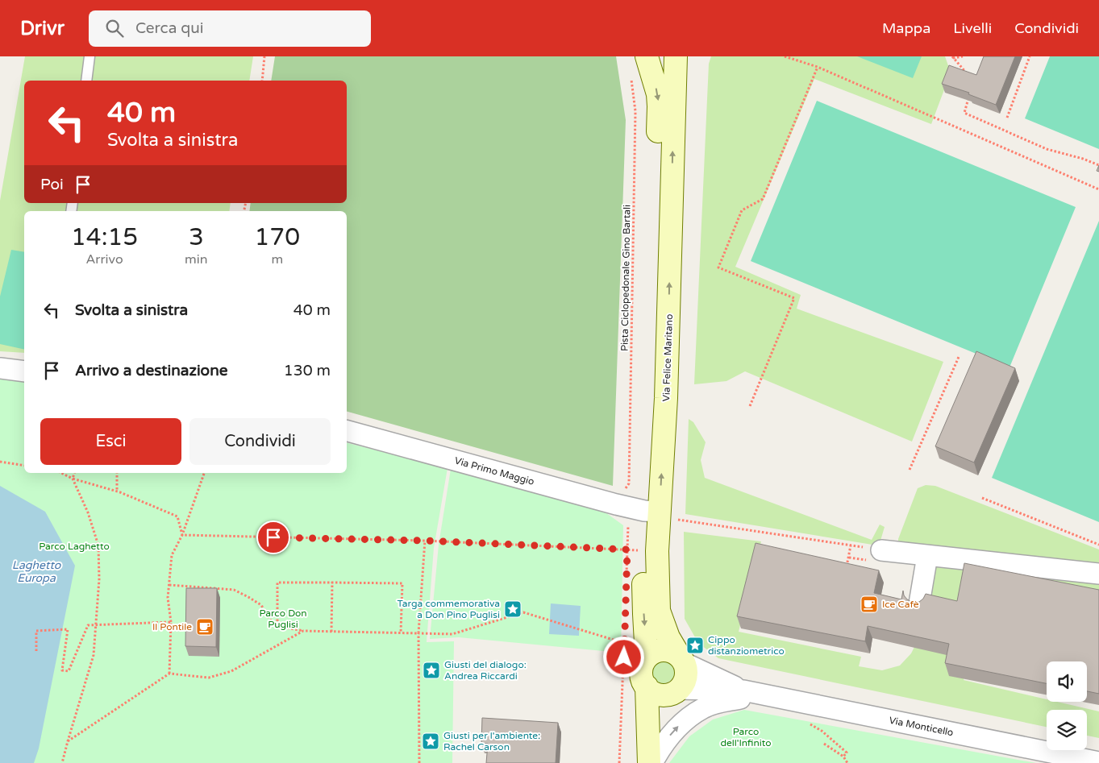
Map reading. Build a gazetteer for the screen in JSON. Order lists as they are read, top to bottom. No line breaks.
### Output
{"streets":{"street":["Via Felice Maritano","Via Primo Maggio","Via Monticello"],"path":["Pista Ciclopedonale Gino Bartali"]},"crossings":[["Via Felice Maritano","Via Primo Maggio"],["Via Felice Maritano","Via Monticello"]],"water":["Laghetto Europa"],"parks":["Parco Laghetto","Parco Don Puglisi","Parco dell'Infinito"],"places":{"cafe":["Ice Cafè","Il Pontile"],"place":["Targa commemorativa a Don Pino Puglisi","Cippo distanziometrico","Giusti del dialogo: Andrea Riccardi","Giusti per l'ambiente: Rachel Carson"]},"page":{"header":"Drivr","search":"Cerca qui","nav":["Mappa","Livelli","Condividi"],"turn":["40 m","Svolta a sinistra"],"then":"Poi","eta":["14:15","Arrivo","3","min","170","m"],"list":[{"name":"Svolta a sinistra","value":"40 m"},{"name":"Arrivo a destinazione","value":"130 m"}],"buttons":["Esci","Condividi"]}}
